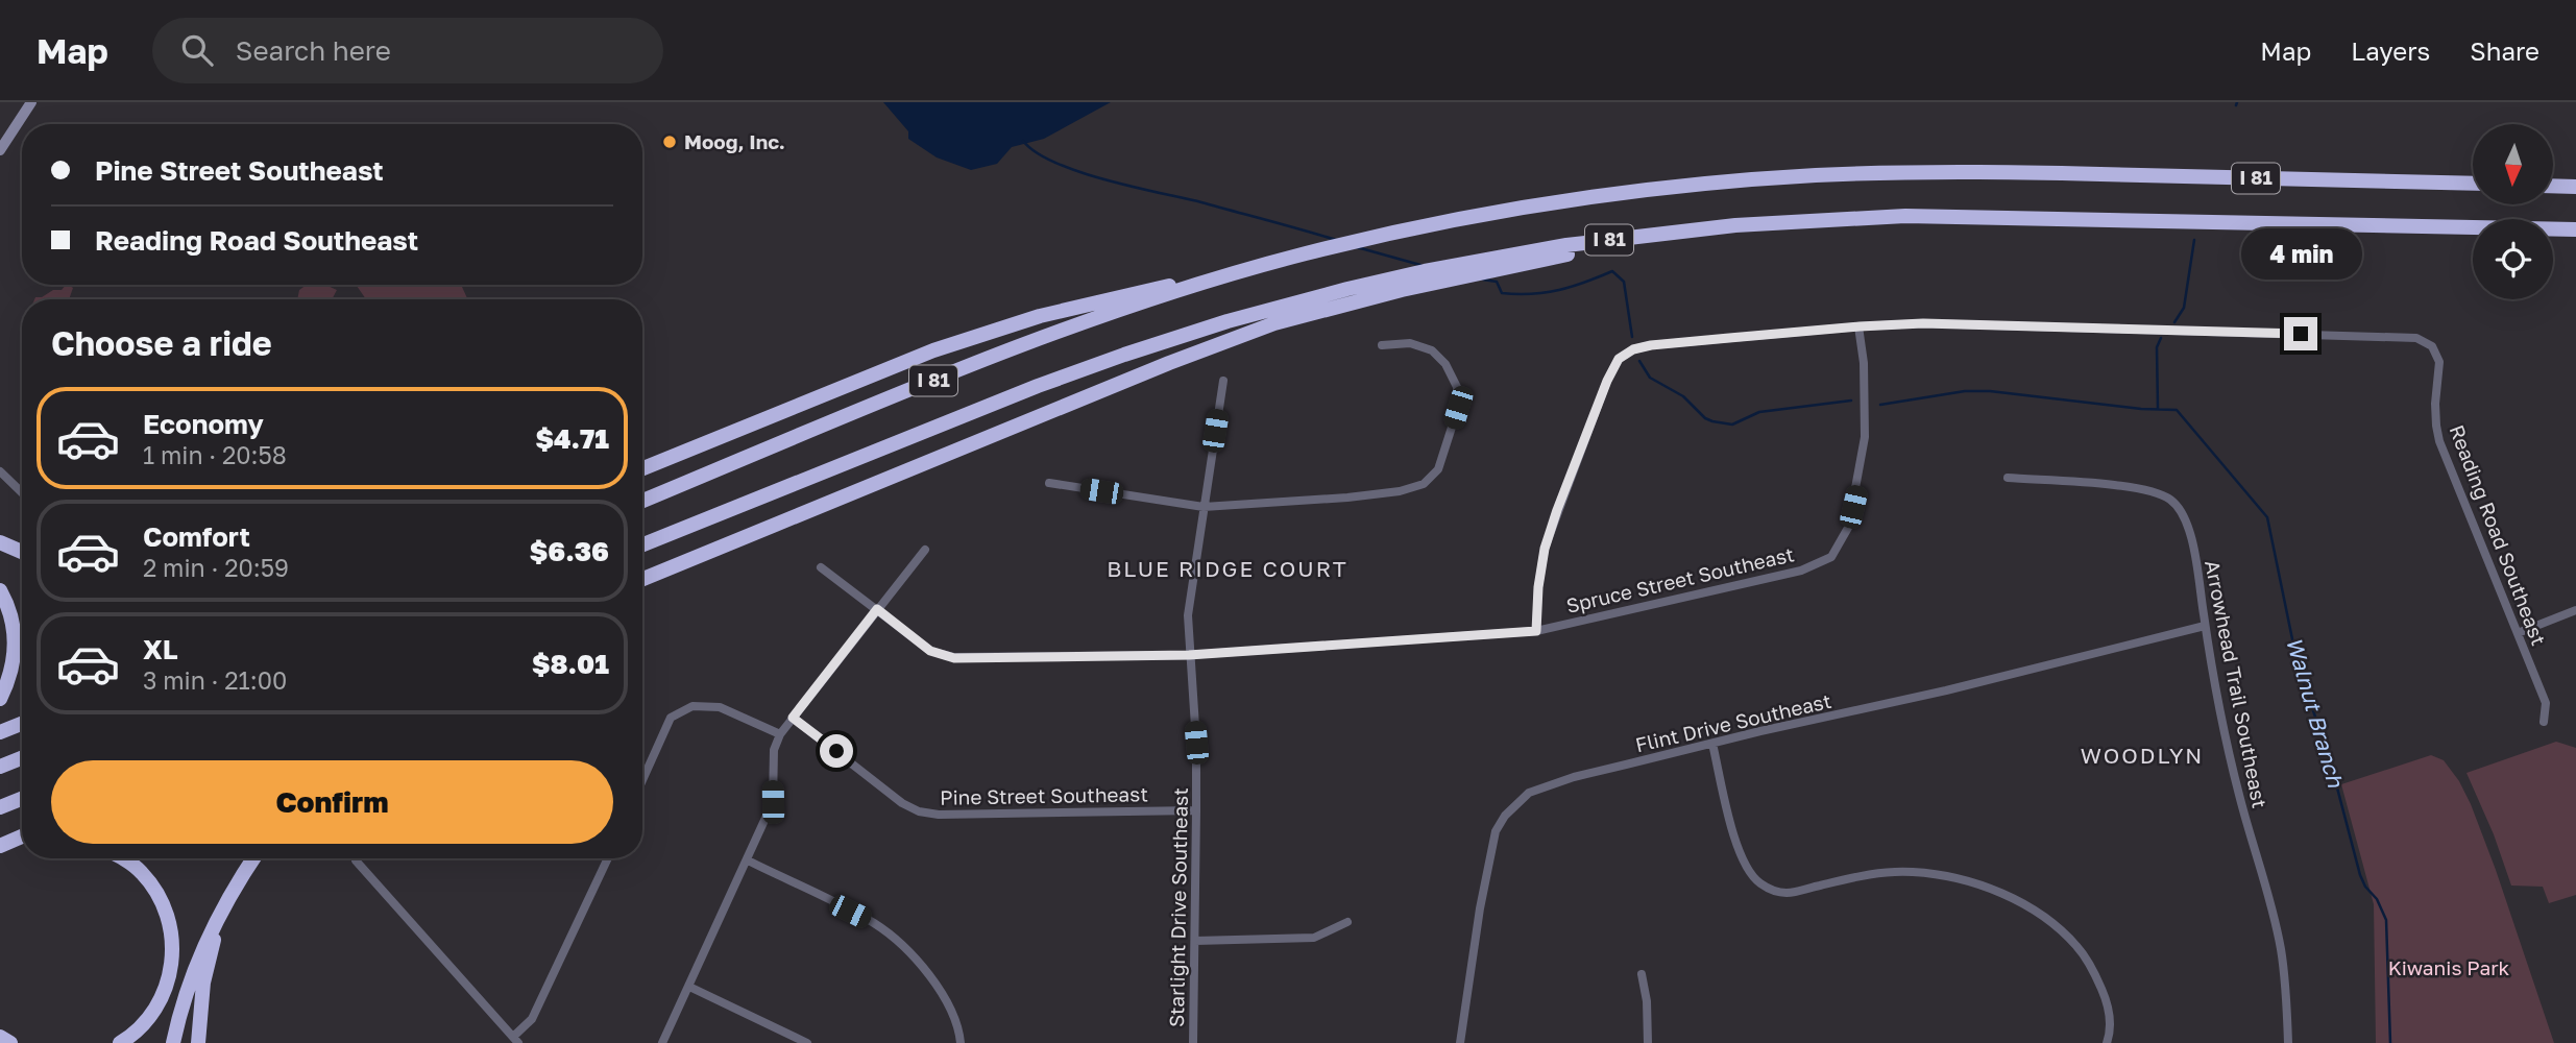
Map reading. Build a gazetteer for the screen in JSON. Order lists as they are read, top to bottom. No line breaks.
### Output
{"streets":{"highway":["I 81"],"street":["Reading Road Southeast","Spruce Street Southeast","Arrowhead Trail Southeast","Flint Drive Southeast","Pine Street Southeast","Starlight Drive Southeast"]},"crossings":[["Reading Road Southeast","Spruce Street Southeast"],["Spruce Street Southeast","Starlight Drive Southeast"],["Arrowhead Trail Southeast","Flint Drive Southeast"],["Pine Street Southeast","Starlight Drive Southeast"]],"districts":["BLUE RIDGE COURT","WOODLYN"],"water":["Walnut Branch"],"parks":["Kiwanis Park"],"places":["Moog, Inc."],"north":"bottom","page":{"header":"Map","search":"Search here","nav":["Map","Layers","Share"],"banner":["Pine Street Southeast","Reading Road Southeast"],"bubble":"4 min","heading":"Choose a ride","list":[{"name":"Economy","note":"1 min · 20:58","value":"$4.71"},{"name":"Comfort","note":"2 min · 20:59","value":"$6.36"},{"name":"XL","note":"3 min · 21:00","value":"$8.01"}],"buttons":"Confirm"}}
